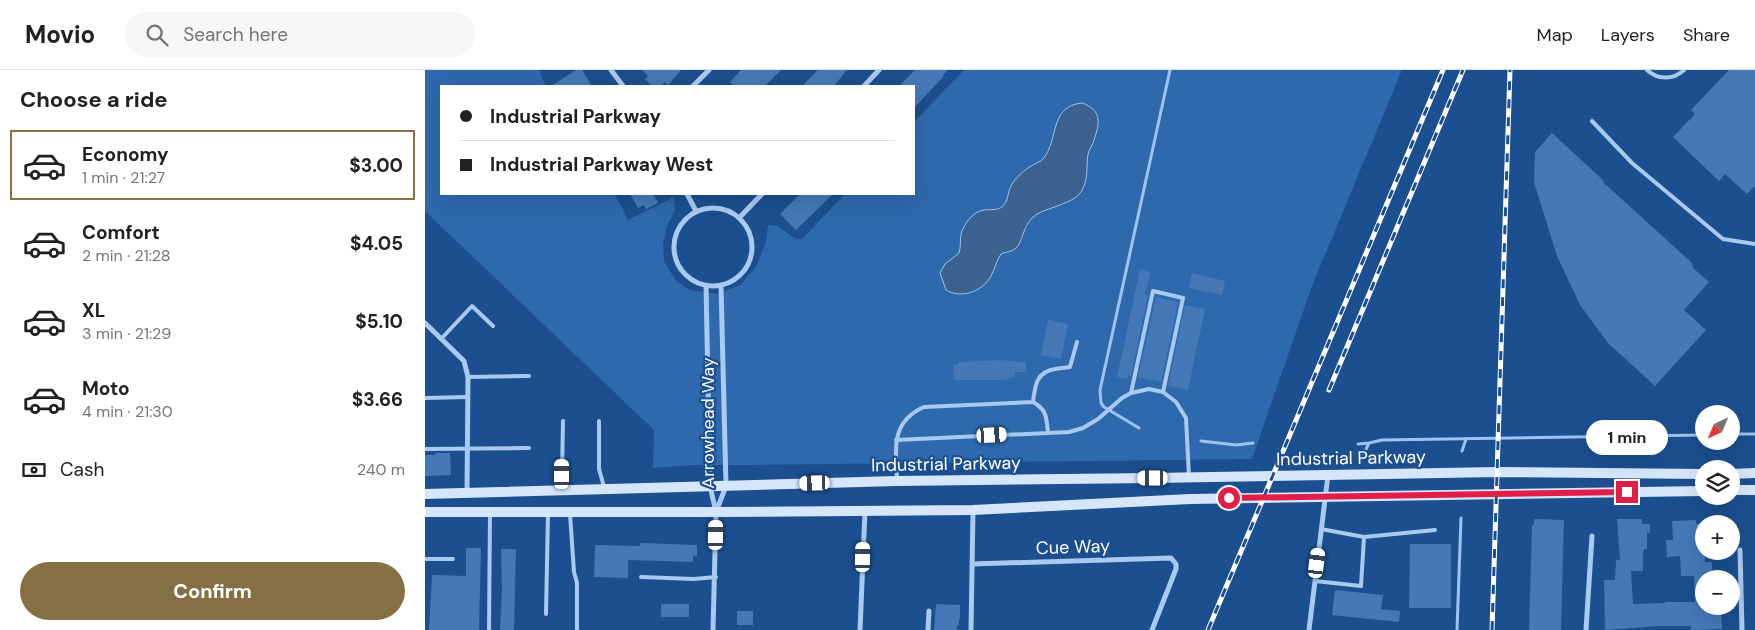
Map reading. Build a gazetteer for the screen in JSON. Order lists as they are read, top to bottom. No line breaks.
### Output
{"streets":{"main road":["Industrial Parkway"],"street":["Arrowhead Way","Cue Way"]},"crossings":[["Arrowhead Way","Industrial Parkway"]],"north":"bottom left","page":{"header":"Movio","search":"Search here","nav":["Map","Layers","Share"],"heading":"Choose a ride","banner":["Industrial Parkway","Industrial Parkway West"],"list":[{"name":"Economy","note":"1 min · 21:27","value":"$3.00"},{"name":"Comfort","note":"2 min · 21:28","value":"$4.05"},{"name":"XL","note":"3 min · 21:29","value":"$5.10"},{"name":"Moto","note":"4 min · 21:30","value":"$3.66"}],"map_buttons":["+","−"],"bubble":"1 min","pay":["Cash","240 m"],"buttons":"Confirm"}}
